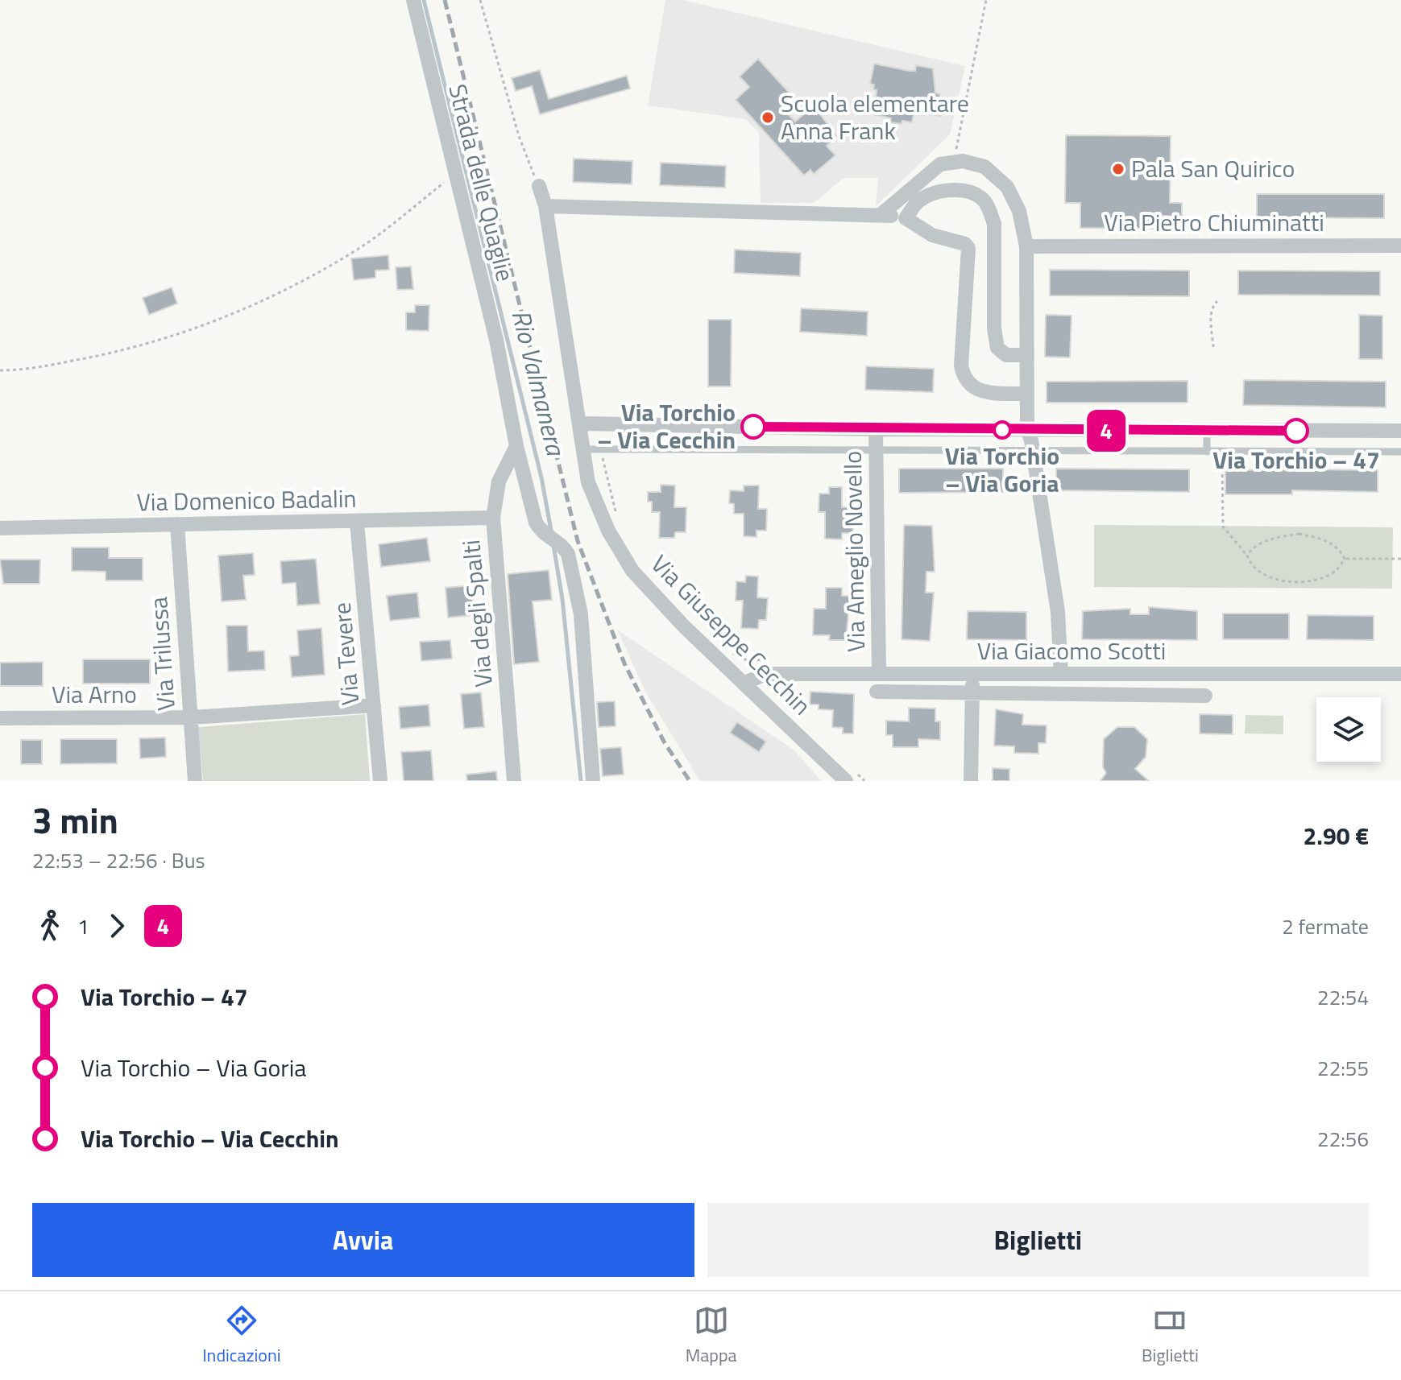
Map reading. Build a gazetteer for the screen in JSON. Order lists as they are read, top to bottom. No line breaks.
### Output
{"streets":{"street":["Strada delle Quaglie","Via Pietro Chiuminatti","Via Domenico Badalin","Via Ameglio Novello","Via degli Spalti","Via Giuseppe Cecchin","Via Giacomo Scotti","Via Trilussa","Via Tevere","Via Arno"]},"crossings":[["Strada delle Quaglie","Via degli Spalti"],["Via Domenico Badalin","Via degli Spalti"],["Via Domenico Badalin","Via Trilussa"],["Via Domenico Badalin","Via Tevere"],["Via Ameglio Novello","Via Giacomo Scotti"],["Via Giuseppe Cecchin","Via Giacomo Scotti"],["Via Trilussa","Via Arno"],["Via Tevere","Via Arno"]],"water":["Rio Valmanera"],"places":["Scuola elementare Anna Frank","Pala San Quirico","Via Torchio – Via Cecchin","Via Torchio – Via Goria","Via Torchio – 47"],"lines":["bus line 4"],"page":{"on_map":"4","heading":["3 min","22:53 – 22:56 · Bus","2.90 €"],"legs":["1","4","2 fermate"],"list":[{"name":"Via Torchio – 47","value":"22:54"},{"name":"Via Torchio – Via Goria","value":"22:55"},{"name":"Via Torchio – Via Cecchin","value":"22:56"}],"buttons":["Avvia","Biglietti"],"tabs":["Indicazioni","Mappa","Biglietti"]}}
